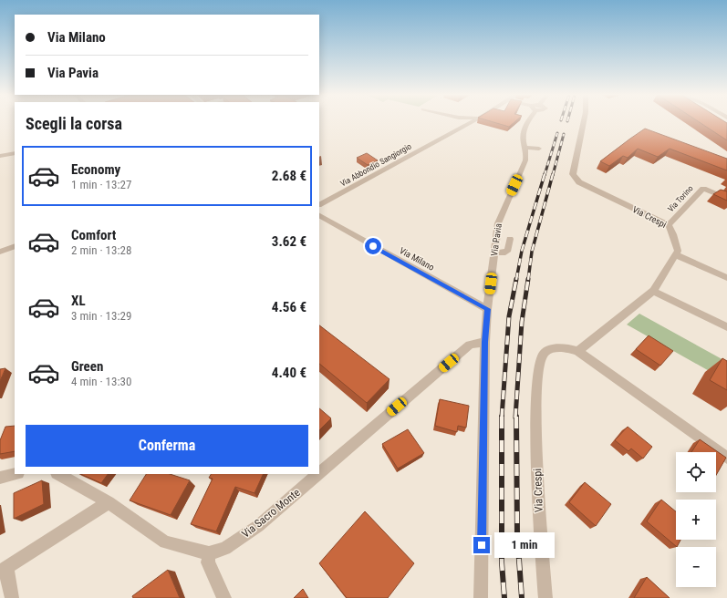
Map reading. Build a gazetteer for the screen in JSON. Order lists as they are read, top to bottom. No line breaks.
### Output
{"streets":{"street":["Via Abbondio Sangiorgio","Via Torino","Via Crespi","Via Pavia","Via Milano","Via Sacro Monte"]},"crossings":[["Via Torino","Via Crespi"],["Via Pavia","Via Milano"],["Via Pavia","Via Sacro Monte"]],"page":{"banner":["Via Milano","Via Pavia"],"heading":"Scegli la corsa","list":[{"name":"Economy","note":"1 min · 13:27","value":"2.68 €"},{"name":"Comfort","note":"2 min · 13:28","value":"3.62 €"},{"name":"XL","note":"3 min · 13:29","value":"4.56 €"},{"name":"Green","note":"4 min · 13:30","value":"4.40 €"}],"buttons":"Conferma","map_buttons":["+","−"],"bubble":"1 min"}}
